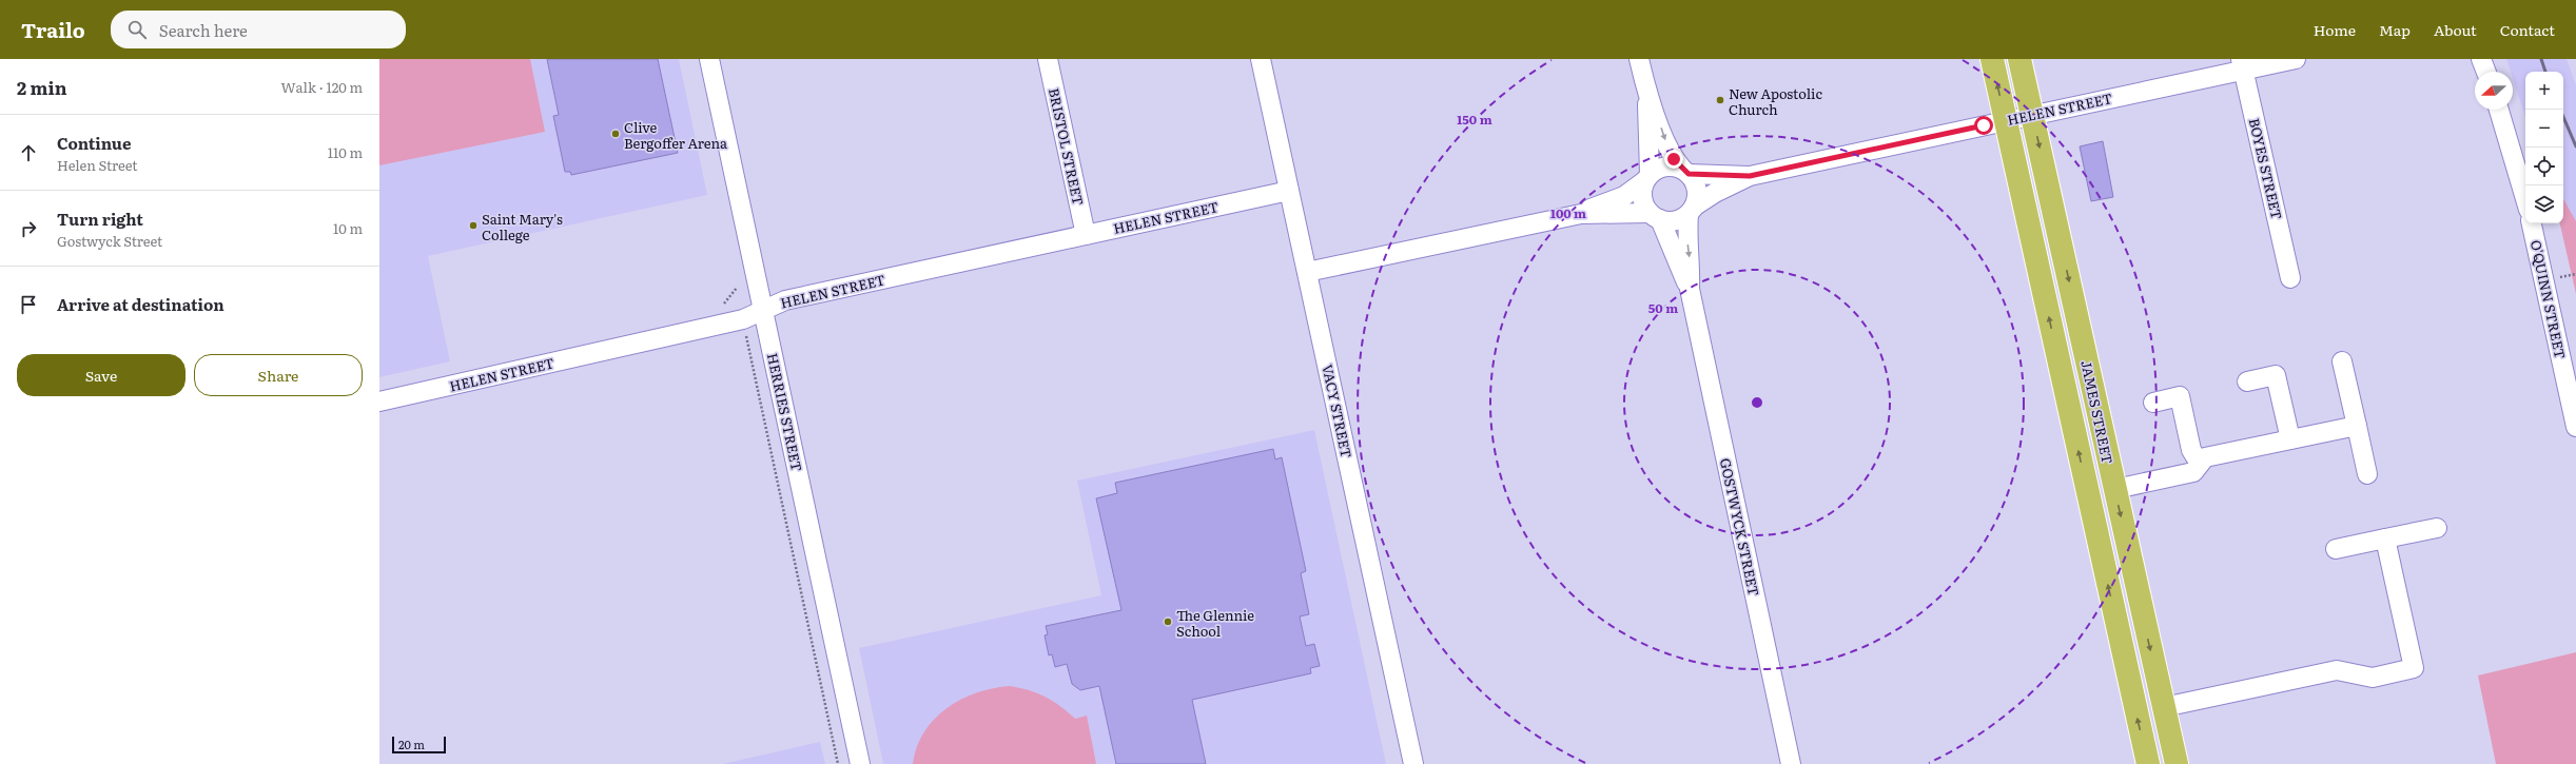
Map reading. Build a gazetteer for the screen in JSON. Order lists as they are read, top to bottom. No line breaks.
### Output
{"streets":{"highway":["JAMES STREET"],"street":["HELEN STREET","BRISTOL STREET","BOYES STREET","O'QUINN STREET","VACY STREET","HERRIES STREET","GOSTWYCK STREET"]},"crossings":[["HELEN STREET","BRISTOL STREET"],["HELEN STREET","BOYES STREET"],["HELEN STREET","VACY STREET"],["HELEN STREET","HERRIES STREET"],["HELEN STREET","JAMES STREET"],["HELEN STREET","GOSTWYCK STREET"]],"places":["New Apostolic Church","Clive Bergoffer Arena","Saint Mary's College","The Glennie School"],"scale_bar":"20 m","north":"left","page":{"header":"Trailo","search":"Search here","nav":["Home","Map","About","Contact"],"heading":["2 min","Walk · 120 m"],"map_buttons":["+","−"],"list":[["Continue","Helen Street","110 m"],["Turn right","Gostwyck Street","10 m"],"Arrive at destination"],"buttons":["Save","Share"],"scale":"20 m"},"rings":["150 m","100 m","50 m"]}
